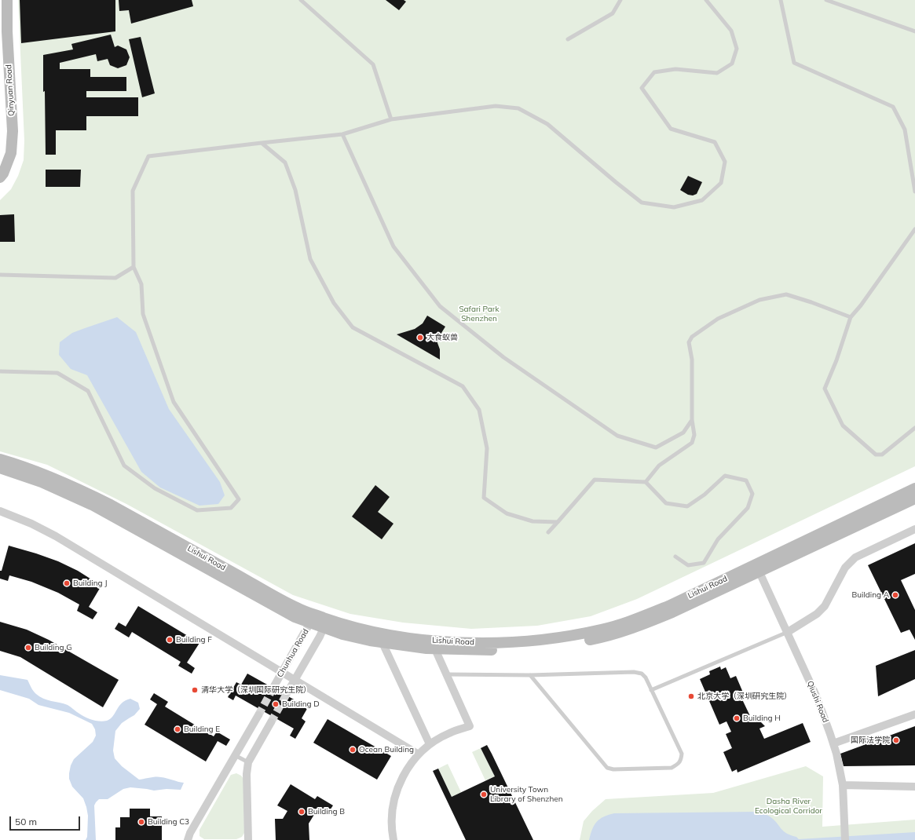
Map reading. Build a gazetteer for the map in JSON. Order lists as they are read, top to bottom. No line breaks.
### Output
{"streets":{"main road":["Qinyuan Road","Lishui Road"],"street":["Chunhua Road","Qiushi Road"]},"crossings":[["Lishui Road","Chunhua Road"],["Lishui Road","Qiushi Road"]],"parks":["Safari Park Shenzhen","Dasha River Ecological Corridor"],"places":["大食蚁兽","Building J","Building A","Building F","Building G","清华大学（深圳国际研究生院）","北京大学（深圳研究生院）","Building D","Building H","Building E","国际法学院","Ocean Building","University Town Library of Shenzhen","Building B","Building C3"],"scale_bar":"50 m"}
